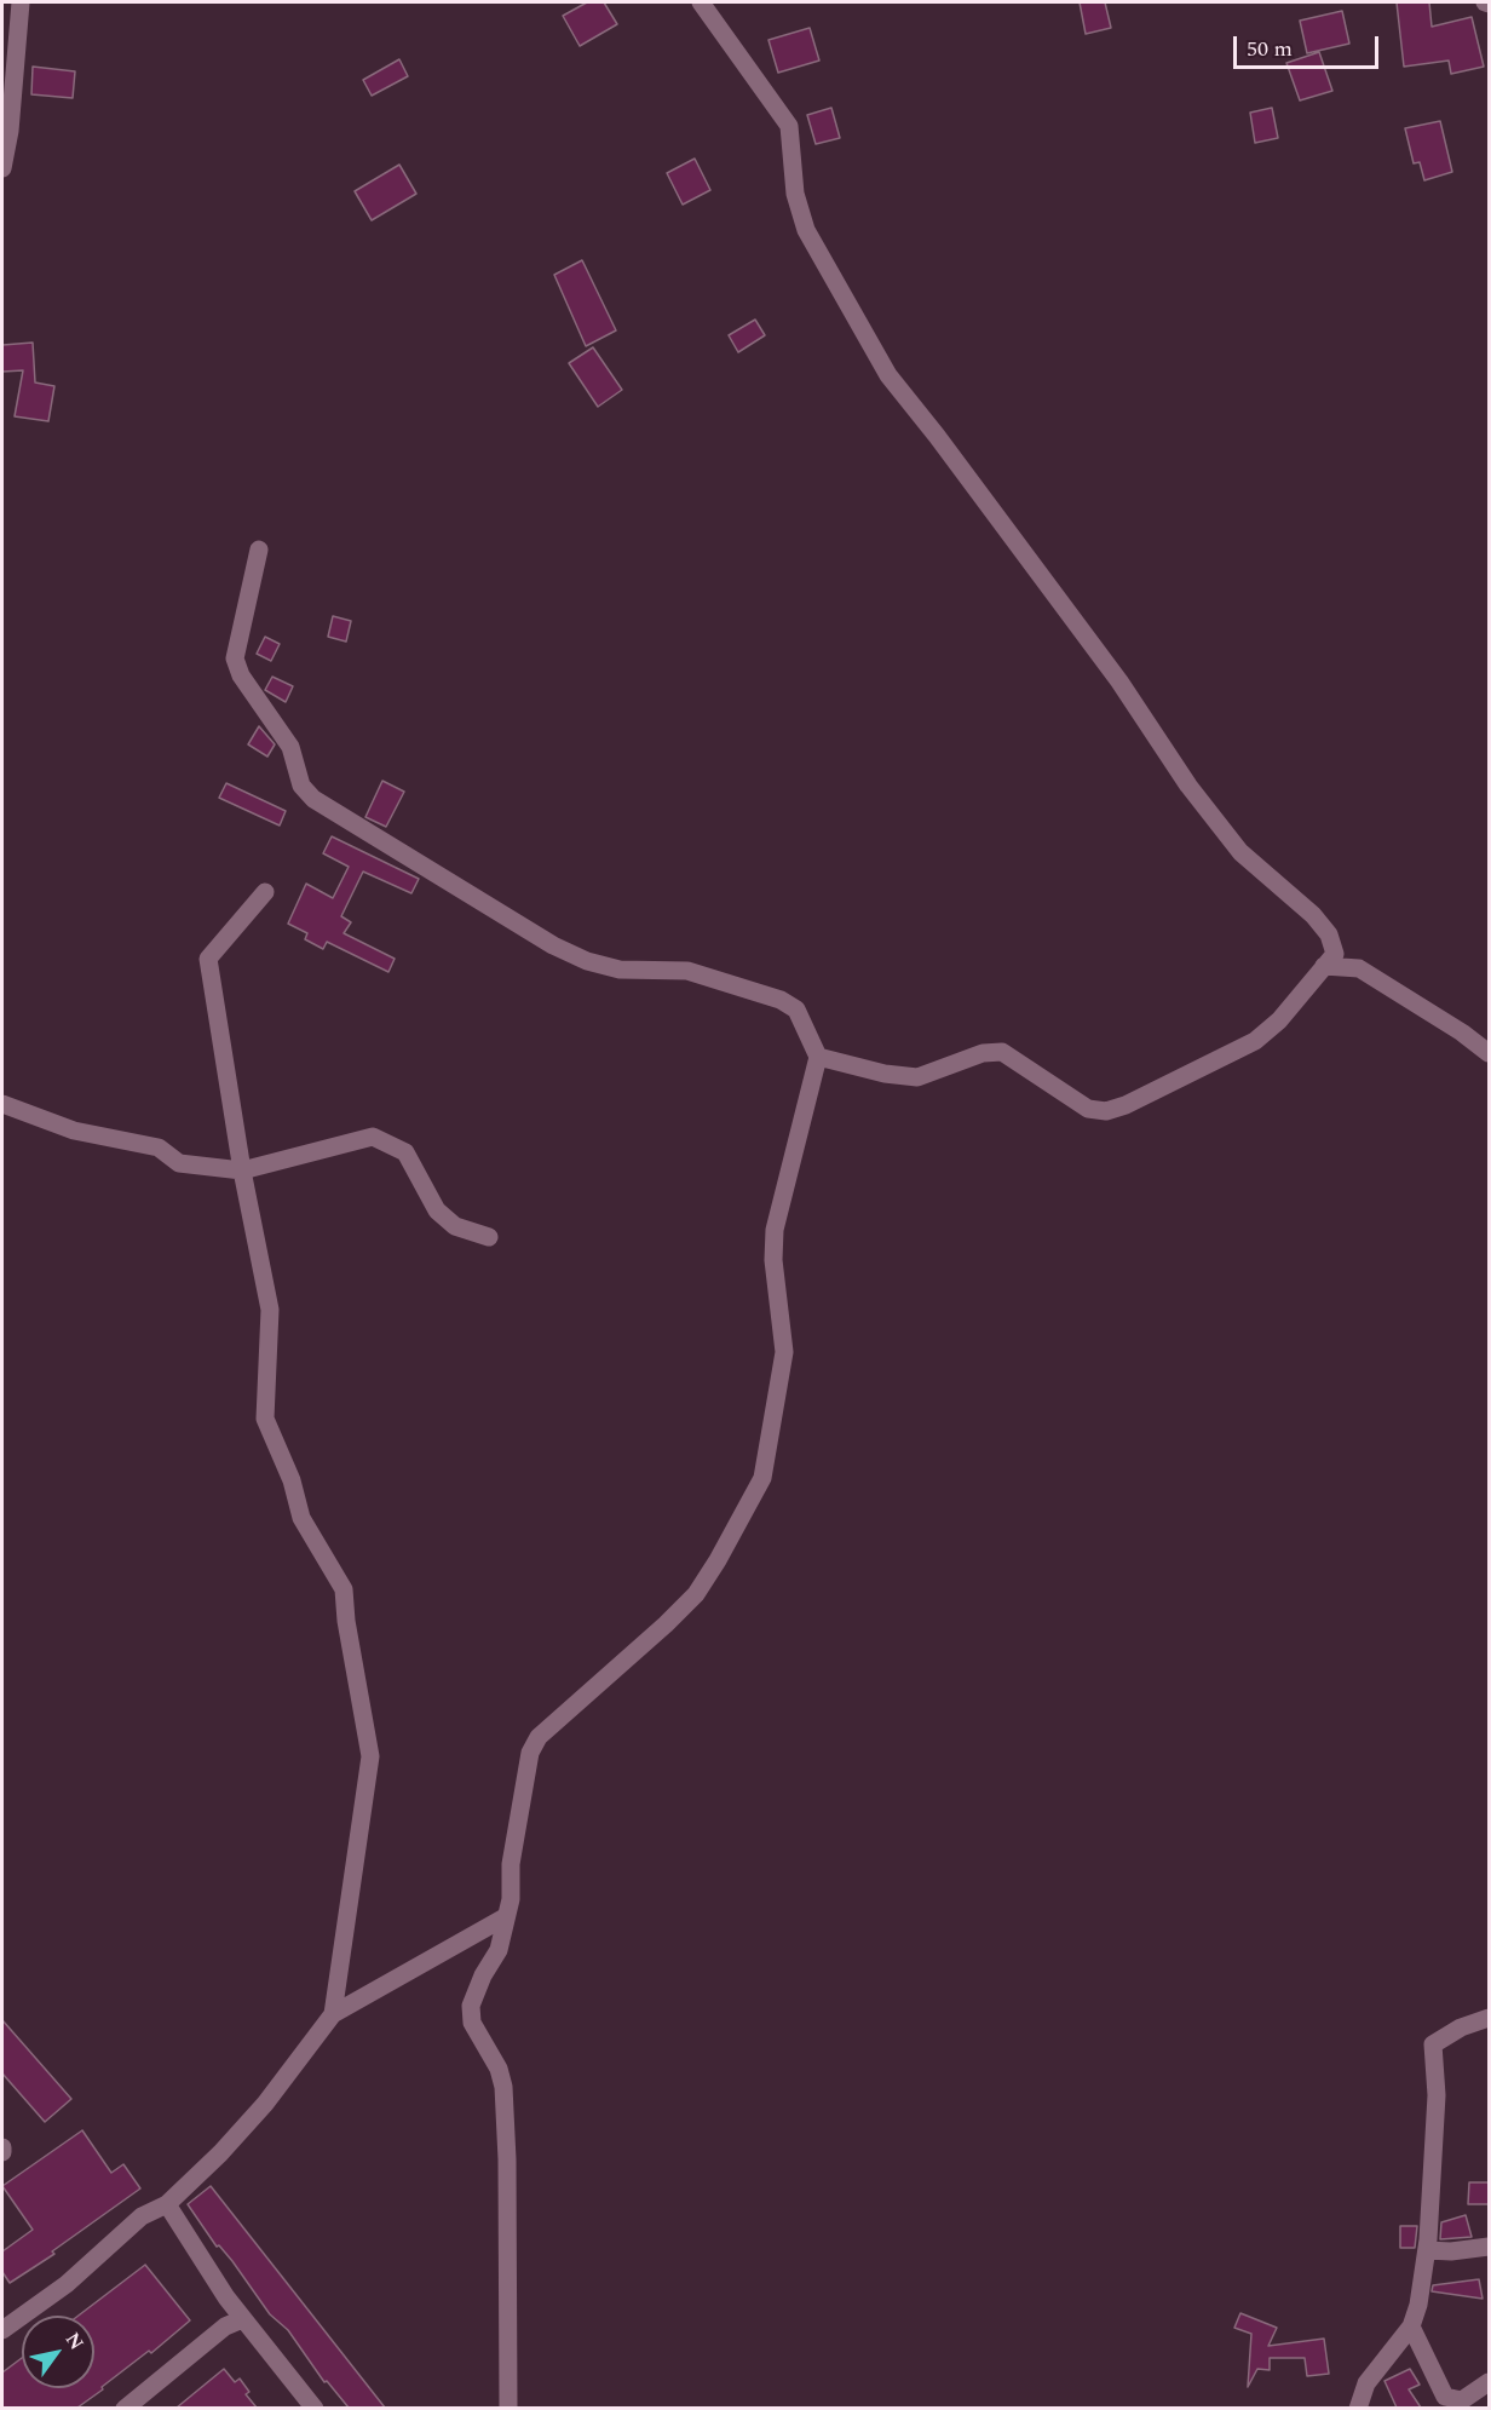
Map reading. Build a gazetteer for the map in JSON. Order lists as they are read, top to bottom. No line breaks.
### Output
{"scale_bar":"50 m","north":"top right"}
